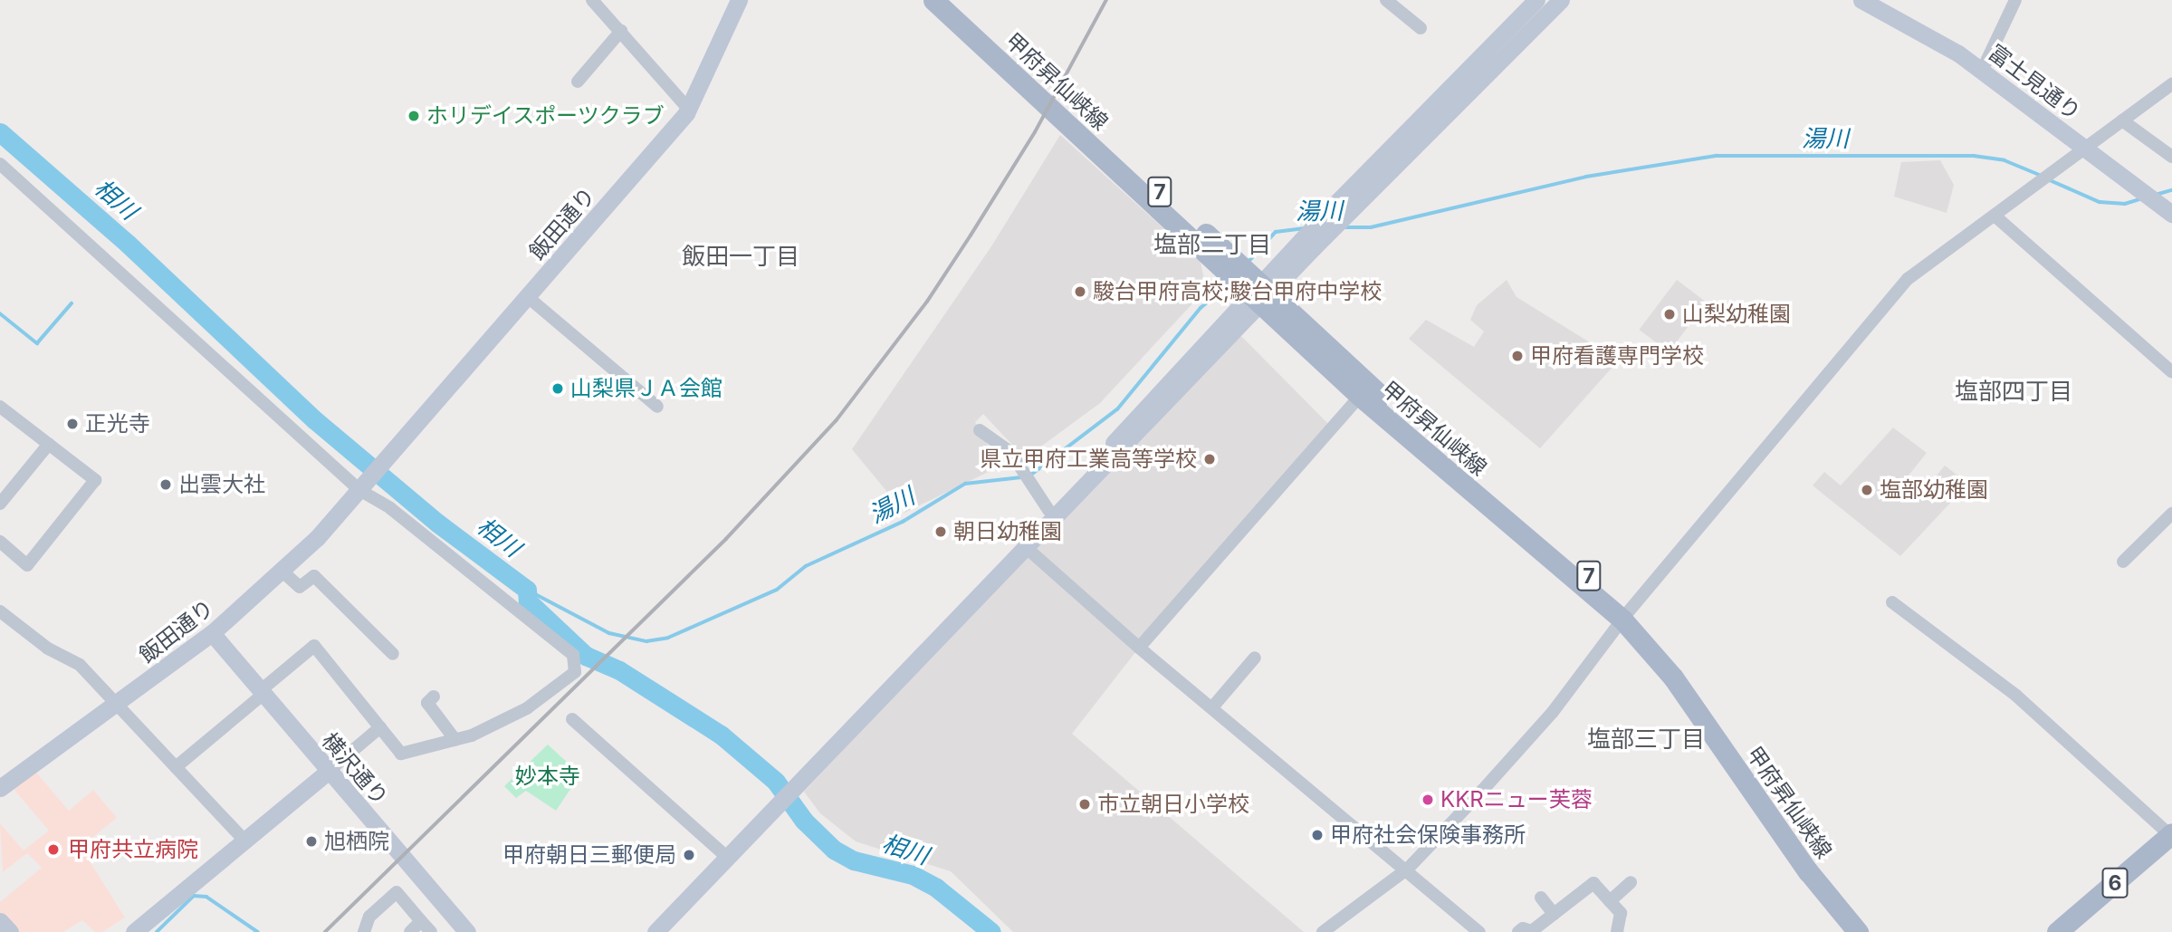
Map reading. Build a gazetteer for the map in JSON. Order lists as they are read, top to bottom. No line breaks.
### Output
{"streets":{"main road":["甲府昇仙峡線","7","6"],"street":["富士見通り","飯田通り","横沢通り"]},"crossings":[["飯田通り","横沢通り"]],"districts":["塩部二丁目","飯田一丁目","塩部四丁目","塩部三丁目"],"water":["湯川","相川"],"parks":["妙本寺"],"places":["ホリデイスポーツクラブ","駿台甲府高校;駿台甲府中学校","山梨幼稚園","甲府看護専門学校","山梨県ＪＡ会館","正光寺","県立甲府工業高等学校","出雲大社","塩部幼稚園","朝日幼稚園","KKRニュー芙蓉","市立朝日小学校","甲府社会保険事務所","旭栖院","甲府共立病院","甲府朝日三郵便局"]}
